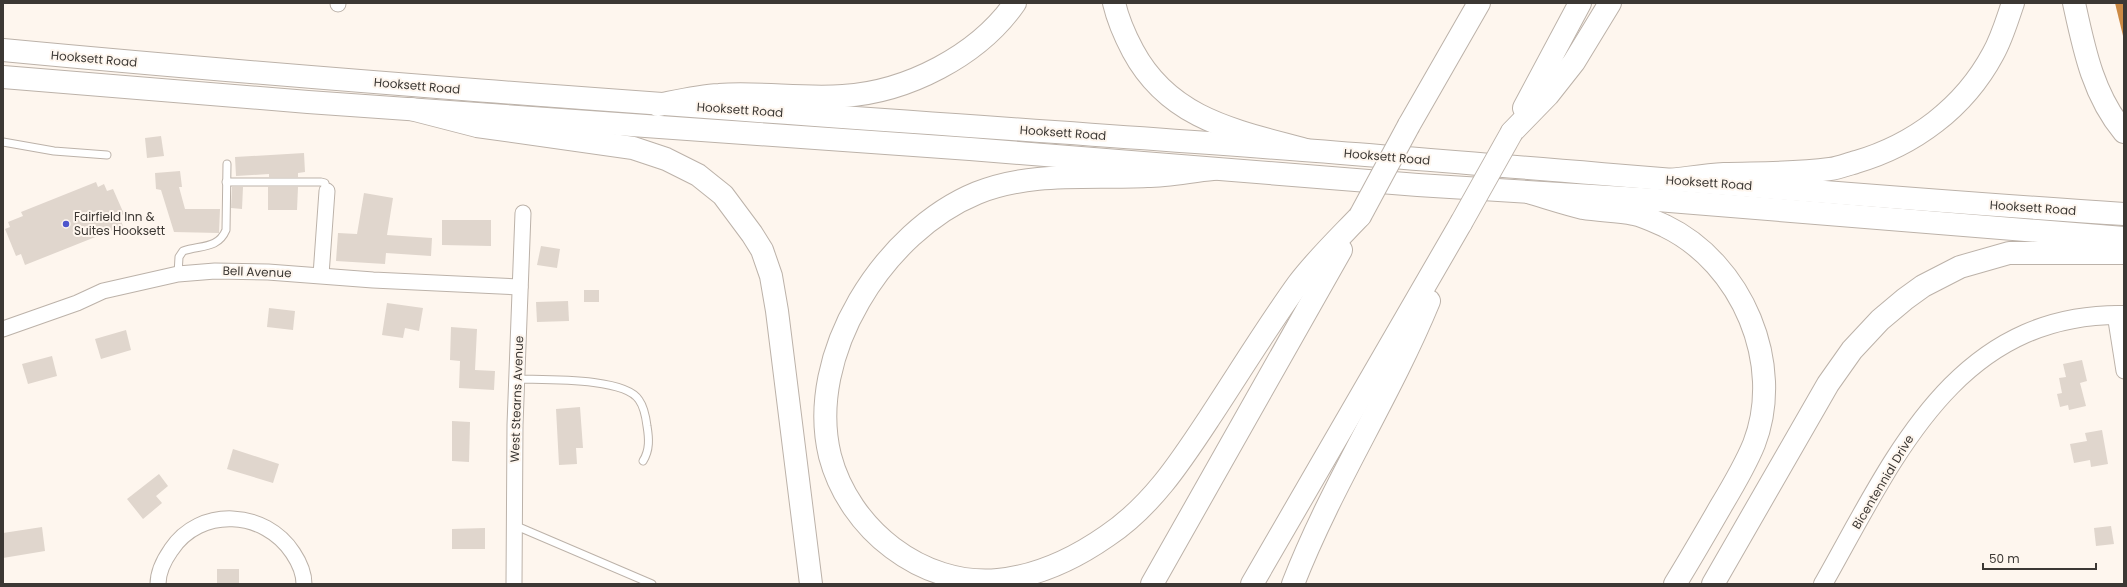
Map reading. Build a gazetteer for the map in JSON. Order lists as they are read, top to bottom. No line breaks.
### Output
{"streets":{"main road":["Hooksett Road"],"street":["Bell Avenue","West Stearns Avenue","Bicentennial Drive"]},"crossings":[["Bell Avenue","West Stearns Avenue"]],"places":["Fairfield Inn & Suites Hooksett"],"scale_bar":"50 m"}
